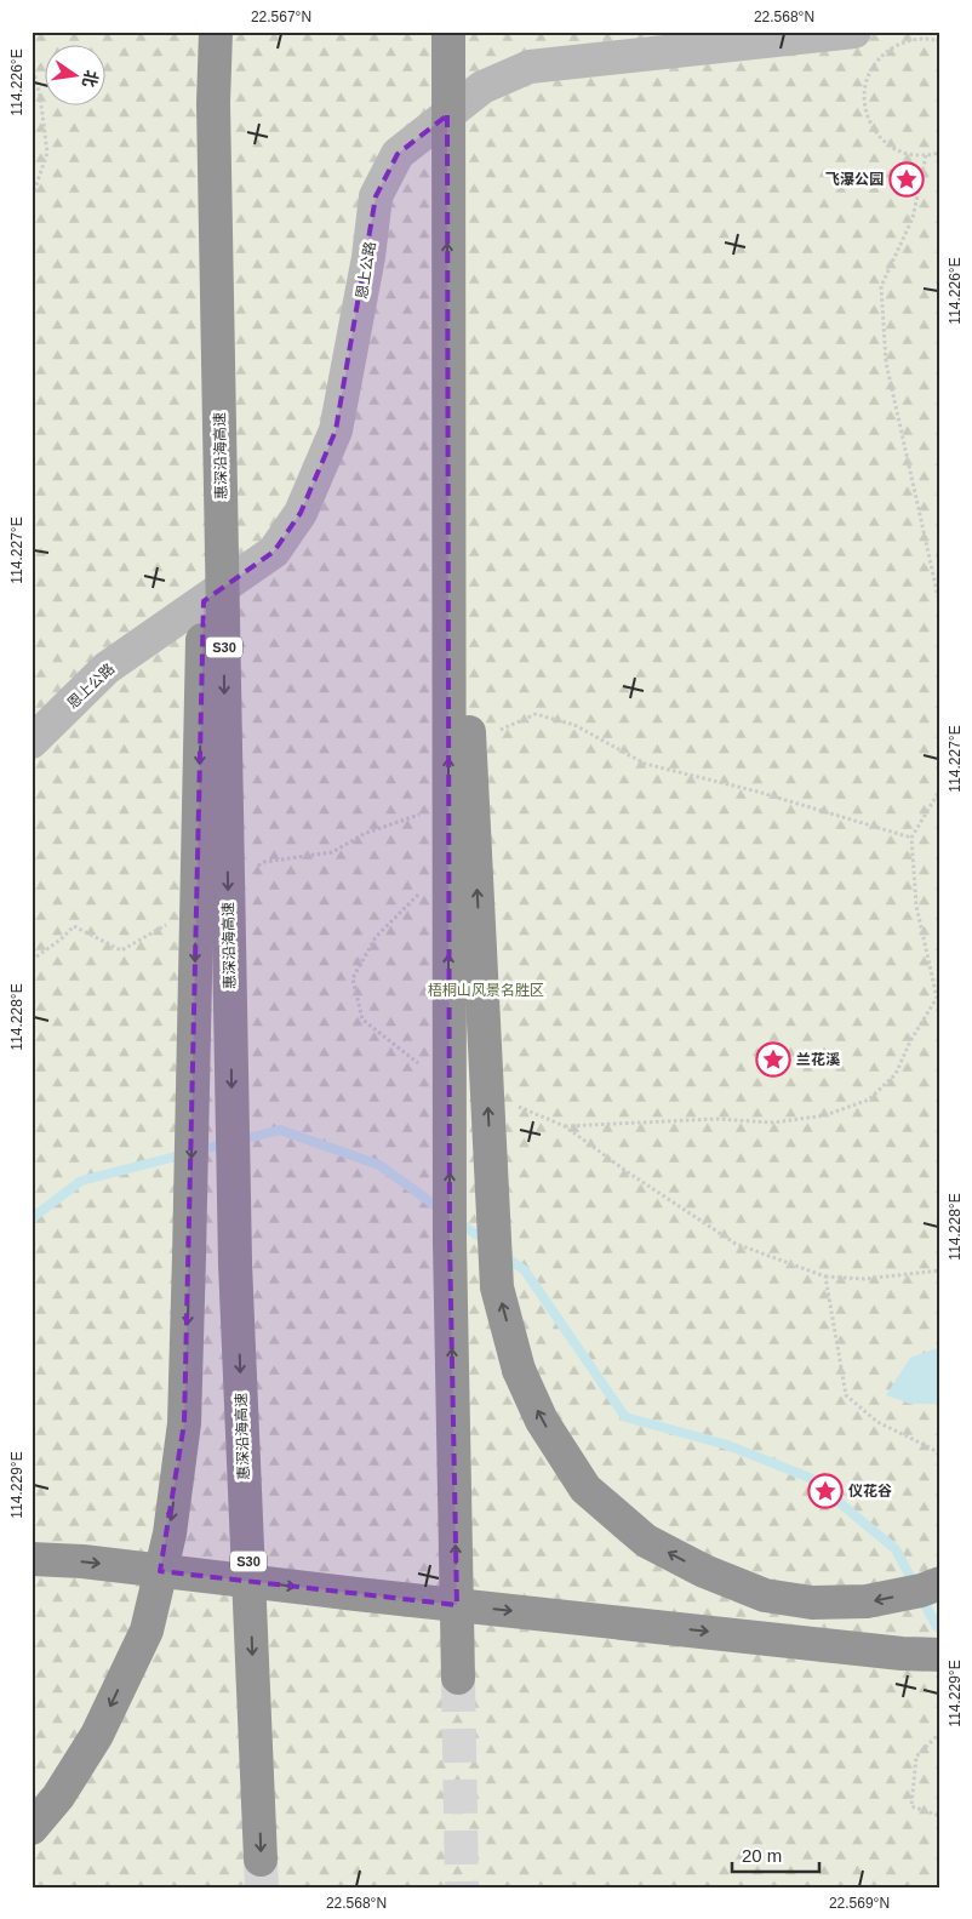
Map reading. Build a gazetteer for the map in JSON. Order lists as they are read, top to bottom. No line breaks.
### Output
{"streets":{"highway":["惠深沿海高速","S30"],"street":["恩上公路"]},"parks":["梧桐山风景名胜区"],"places":{"place":["飞瀑公园","兰花溪","仪花谷"]},"scale_bar":"20 m","north":"right","coordinates":["22.567°N","22.568°N","114.226°E","114.227°E","114.228°E","114.229°E","22.569°N"]}
